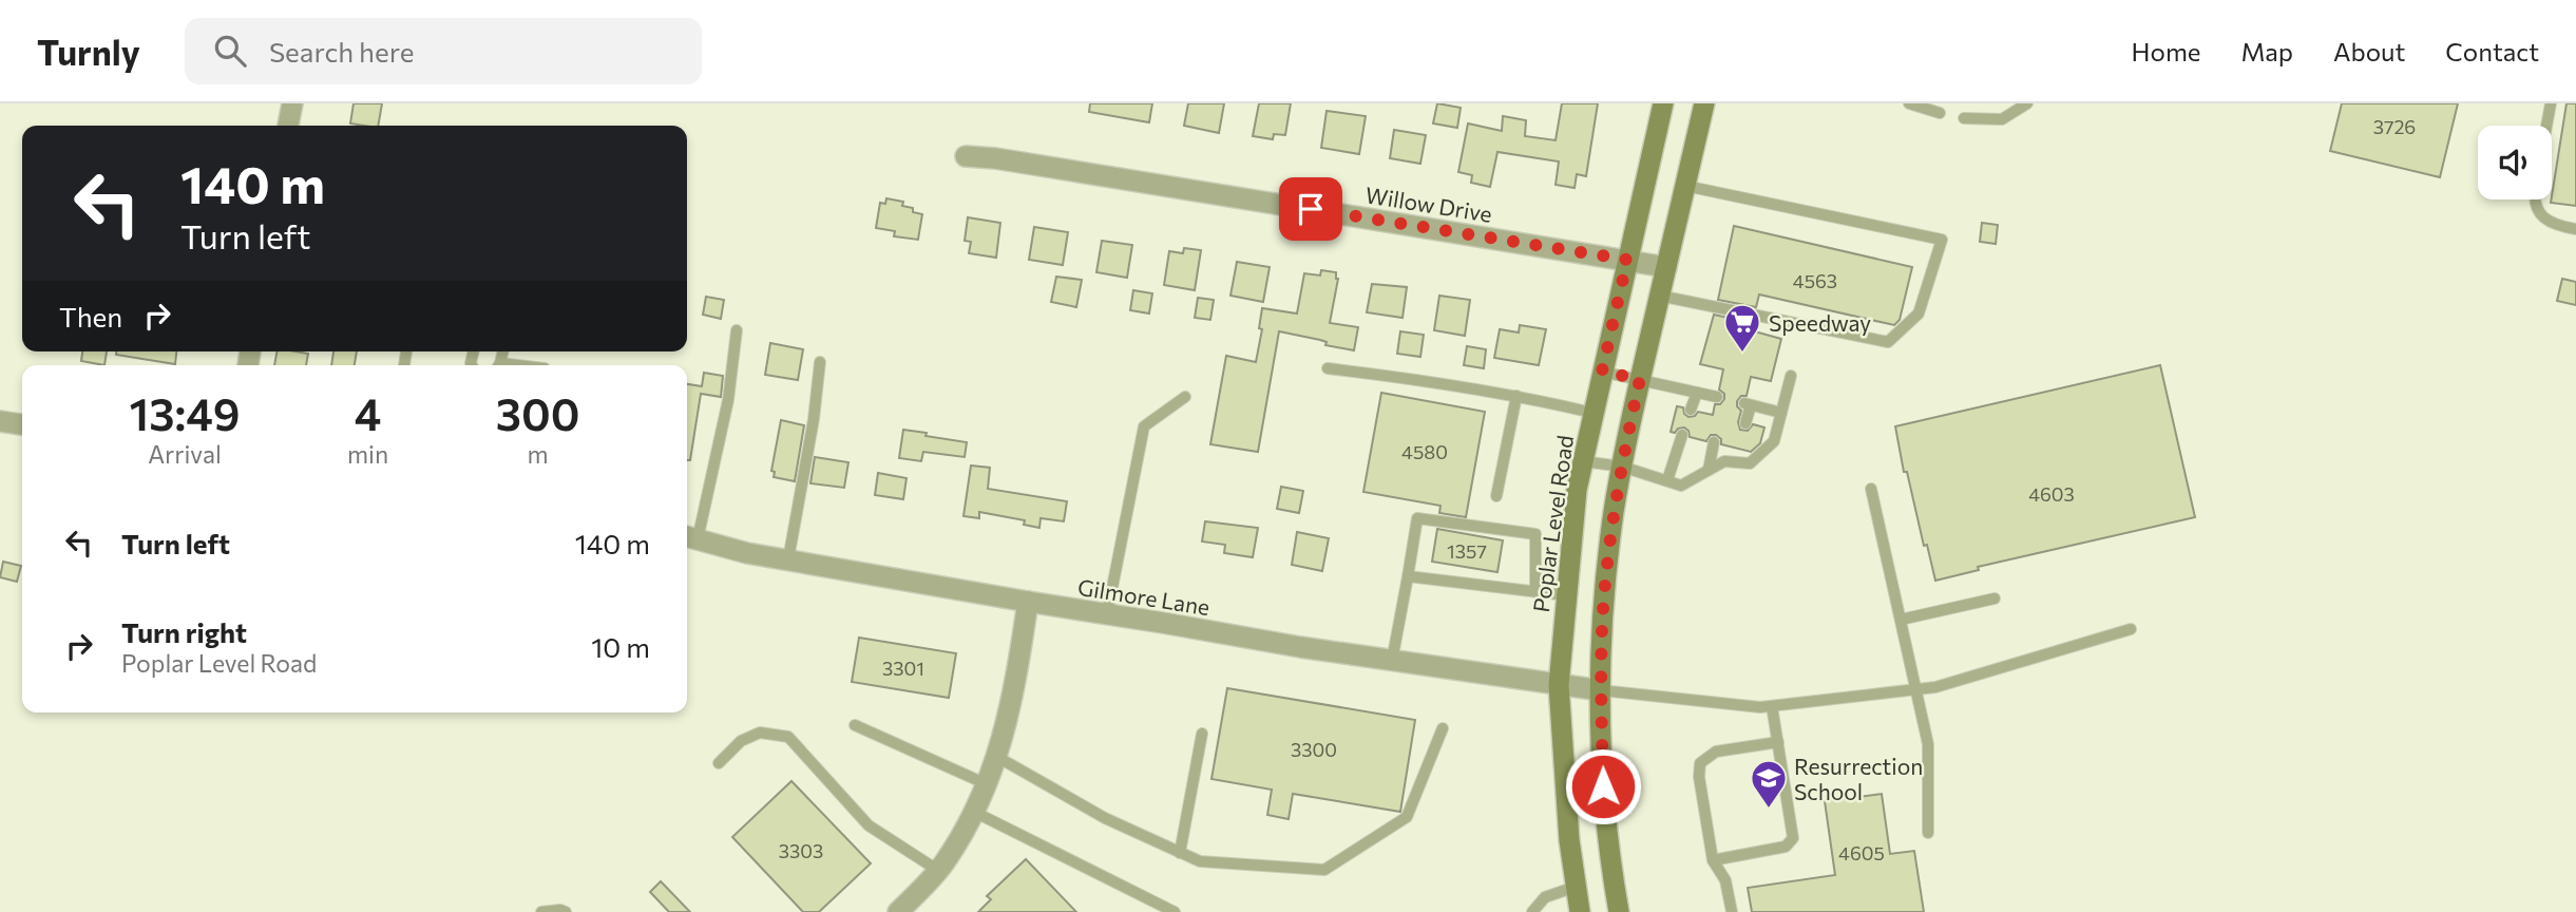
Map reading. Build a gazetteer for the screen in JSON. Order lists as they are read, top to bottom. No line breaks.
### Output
{"streets":{"main road":["Poplar Level Road"],"street":["Willow Drive","Gilmore Lane"]},"crossings":[["Willow Drive","Poplar Level Road"],["Poplar Level Road","Gilmore Lane"]],"places":{"supermarket":["Speedway"],"school or university":["Resurrection School"]},"house_numbers":["3726","4563","4580","4603","1357","3301","3300","3303","4605"],"page":{"header":"Turnly","search":"Search here","nav":["Home","Map","About","Contact"],"turn":["140 m","Turn left"],"then":"Then","eta":["13:49","Arrival","4","min","300","m"],"list":[{"name":"Turn left","value":"140 m"},{"name":"Turn right","note":"Poplar Level Road","value":"10 m"}]}}
